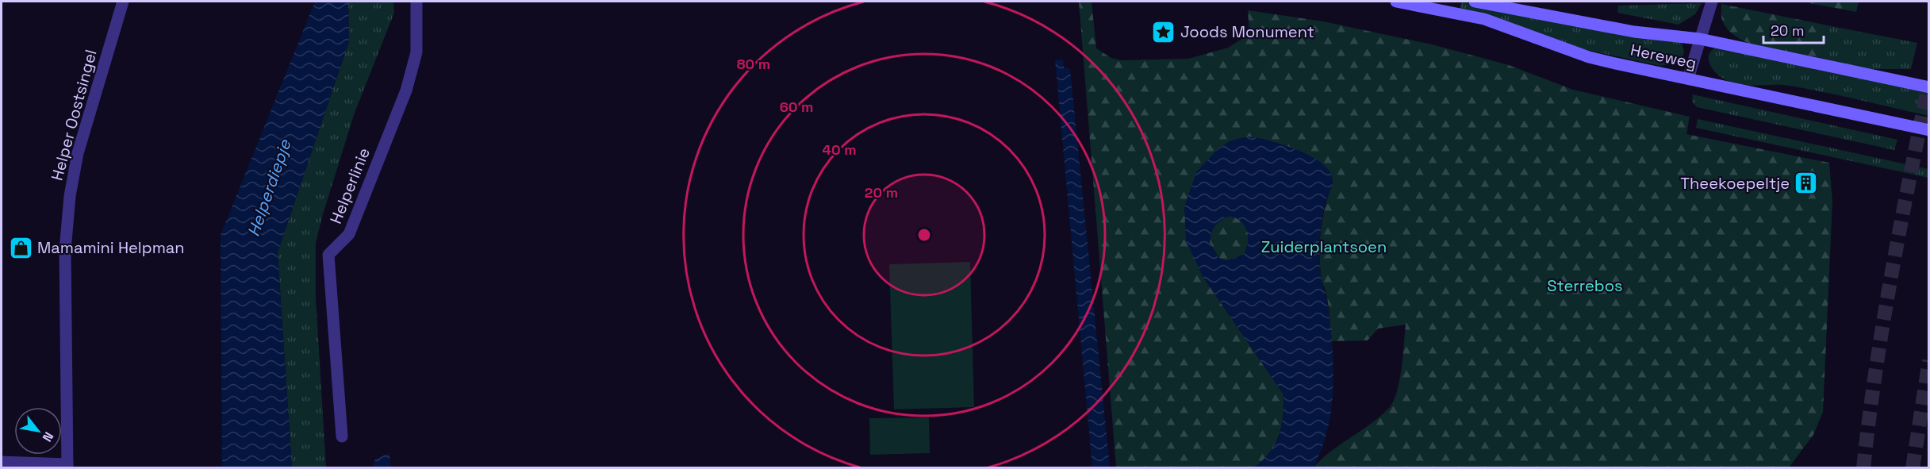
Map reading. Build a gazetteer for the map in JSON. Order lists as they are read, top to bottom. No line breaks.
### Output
{"streets":{"main road":["Hereweg"],"street":["Helper Oostsingel","Helperlinie"]},"water":["Helperdiepje"],"parks":["Zuiderplantsoen","Sterrebos"],"places":{"place":["Joods Monument"],"building":["Theekoepeltje"],"shop":["Mamamini Helpman"]},"scale_bar":"20 m","north":"bottom right","rings":["80 m","60 m","40 m","20 m"]}
